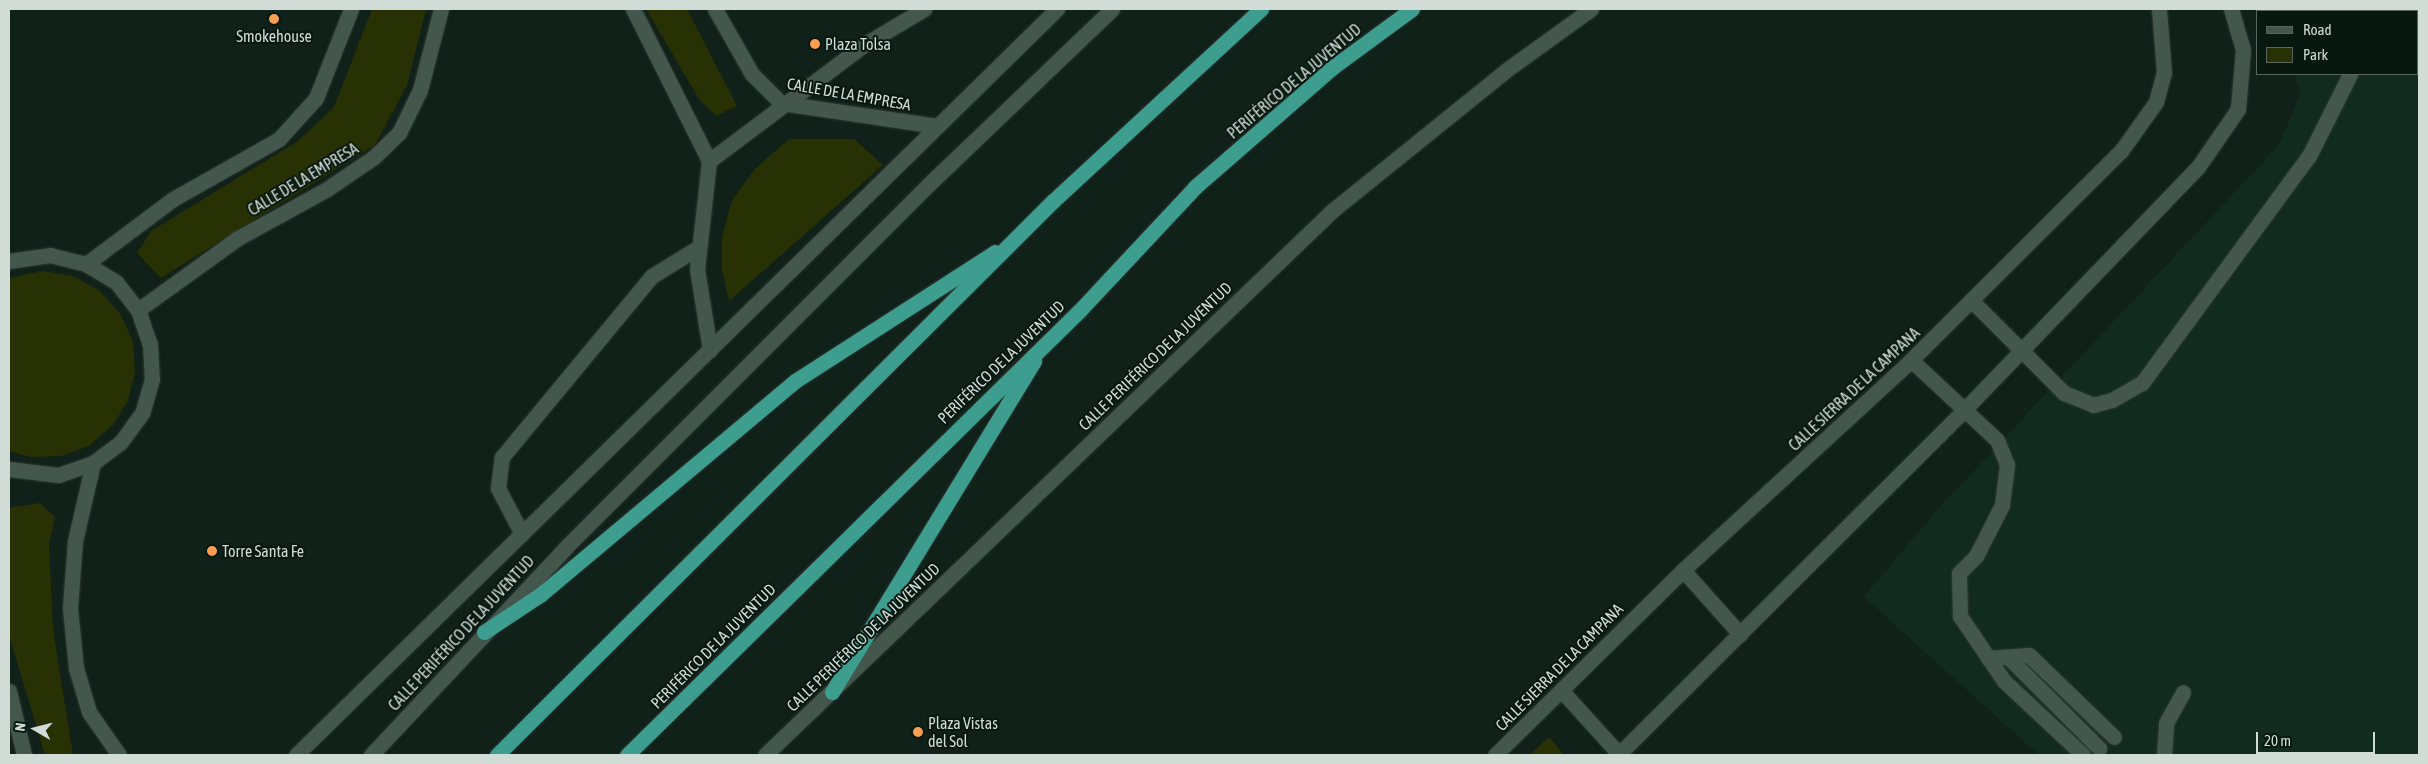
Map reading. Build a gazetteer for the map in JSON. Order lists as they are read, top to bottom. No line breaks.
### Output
{"streets":{"highway":["PERIFÉRICO DE LA JUVENTUD"],"street":["CALLE DE LA EMPRESA","CALLE PERIFÉRICO DE LA JUVENTUD","CALLE SIERRA DE LA CAMPANA"]},"places":["Smokehouse","Plaza Tolsa","Torre Santa Fe","Plaza Vistas del Sol"],"legend":["Road","Park"],"scale_bar":"20 m","north":"left"}
